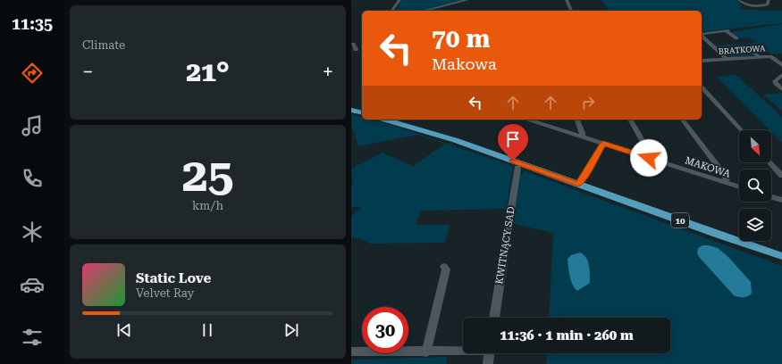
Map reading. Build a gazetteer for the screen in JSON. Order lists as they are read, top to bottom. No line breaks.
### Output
{"streets":{"main road":["10"],"street":["BRATKOWA","MAKOWA","KWITNĄCY SAD"]},"north":"bottom right","page":{"tabs":"11:35","tile":["Climate",["25","km/h"]],"turn":["70 m","Makowa"],"heat":["−","21°","+"],"song":["Static Love","Velvet Ray"],"limit":"30","trip":"11:36 · 1 min · 260 m"}}
